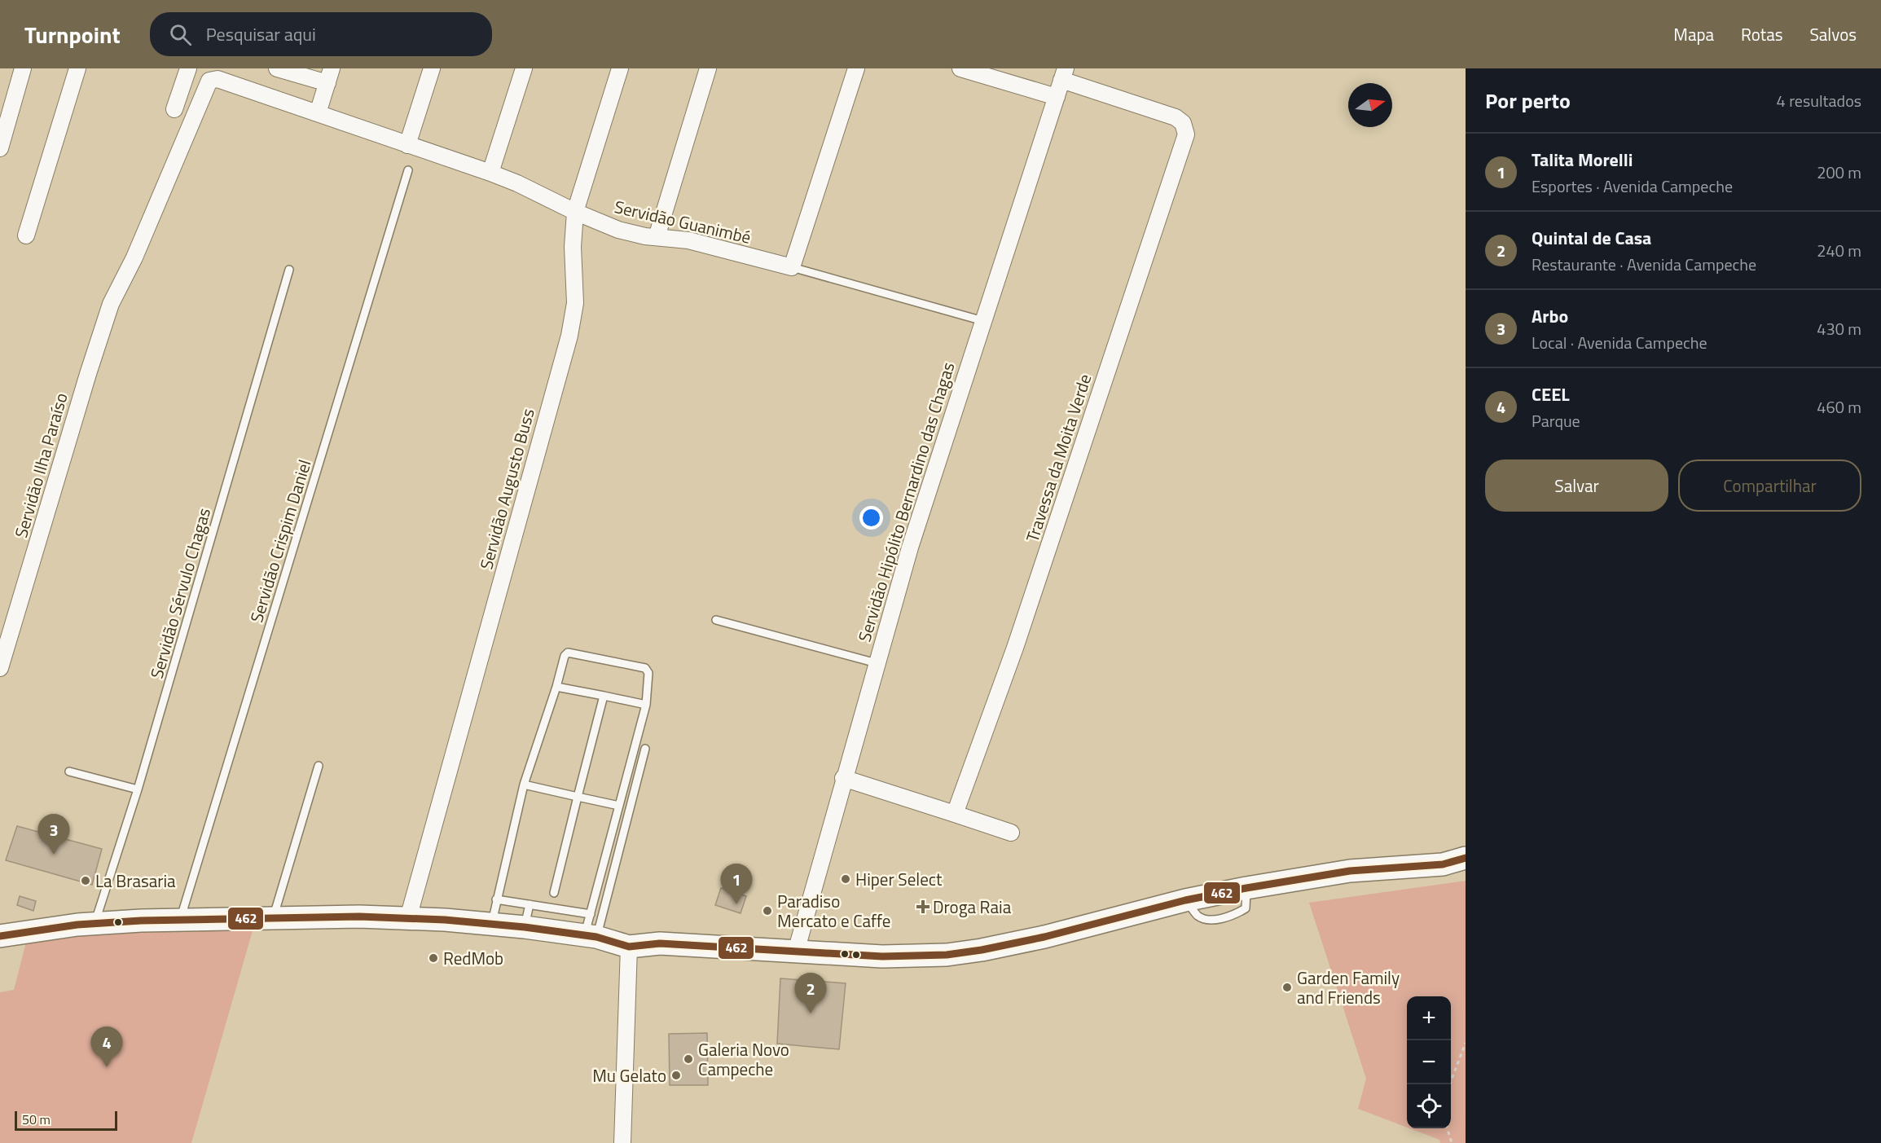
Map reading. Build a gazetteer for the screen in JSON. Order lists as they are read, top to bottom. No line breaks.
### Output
{"streets":{"street":["Servidão Guanimbé","Travessa da Moita Verde","Servidão Ilha Paraíso","Servidão Augusto Buss","Servidão Hipólito Bernardino das Chagas"],"lane":["Servidão Crispim Daniel","Servidão Sérvulo Chagas"]},"crossings":[["Servidão Guanimbé","Servidão Ilha Paraíso"],["Servidão Guanimbé","Servidão Augusto Buss"],["Travessa da Moita Verde","Servidão Hipólito Bernardino das Chagas"]],"places":{"other":["Hiper Select","La Brasaria","Paradiso Mercato e Caffe","RedMob","Garden Family and Friends","Galeria Novo Campeche","Mu Gelato"],"health":["Droga Raia"]},"lines":["transit line 462"],"scale_bar":"50 m","north":"right","page":{"header":"Turnpoint","search":"Pesquisar aqui","nav":["Mapa","Rotas","Salvos"],"heading":["Por perto","4 resultados"],"list":[{"mark":"1","name":"Talita Morelli","note":"Esportes · Avenida Campeche","value":"200 m"},{"mark":"2","name":"Quintal de Casa","note":"Restaurante · Avenida Campeche","value":"240 m"},{"mark":"3","name":"Arbo","note":"Local · Avenida Campeche","value":"430 m"},{"mark":"4","name":"CEEL","note":"Parque","value":"460 m"}],"buttons":["Salvar","Compartilhar"],"pins":["3","1","2","4"],"map_buttons":["+","−"],"scale":"50 m"}}
